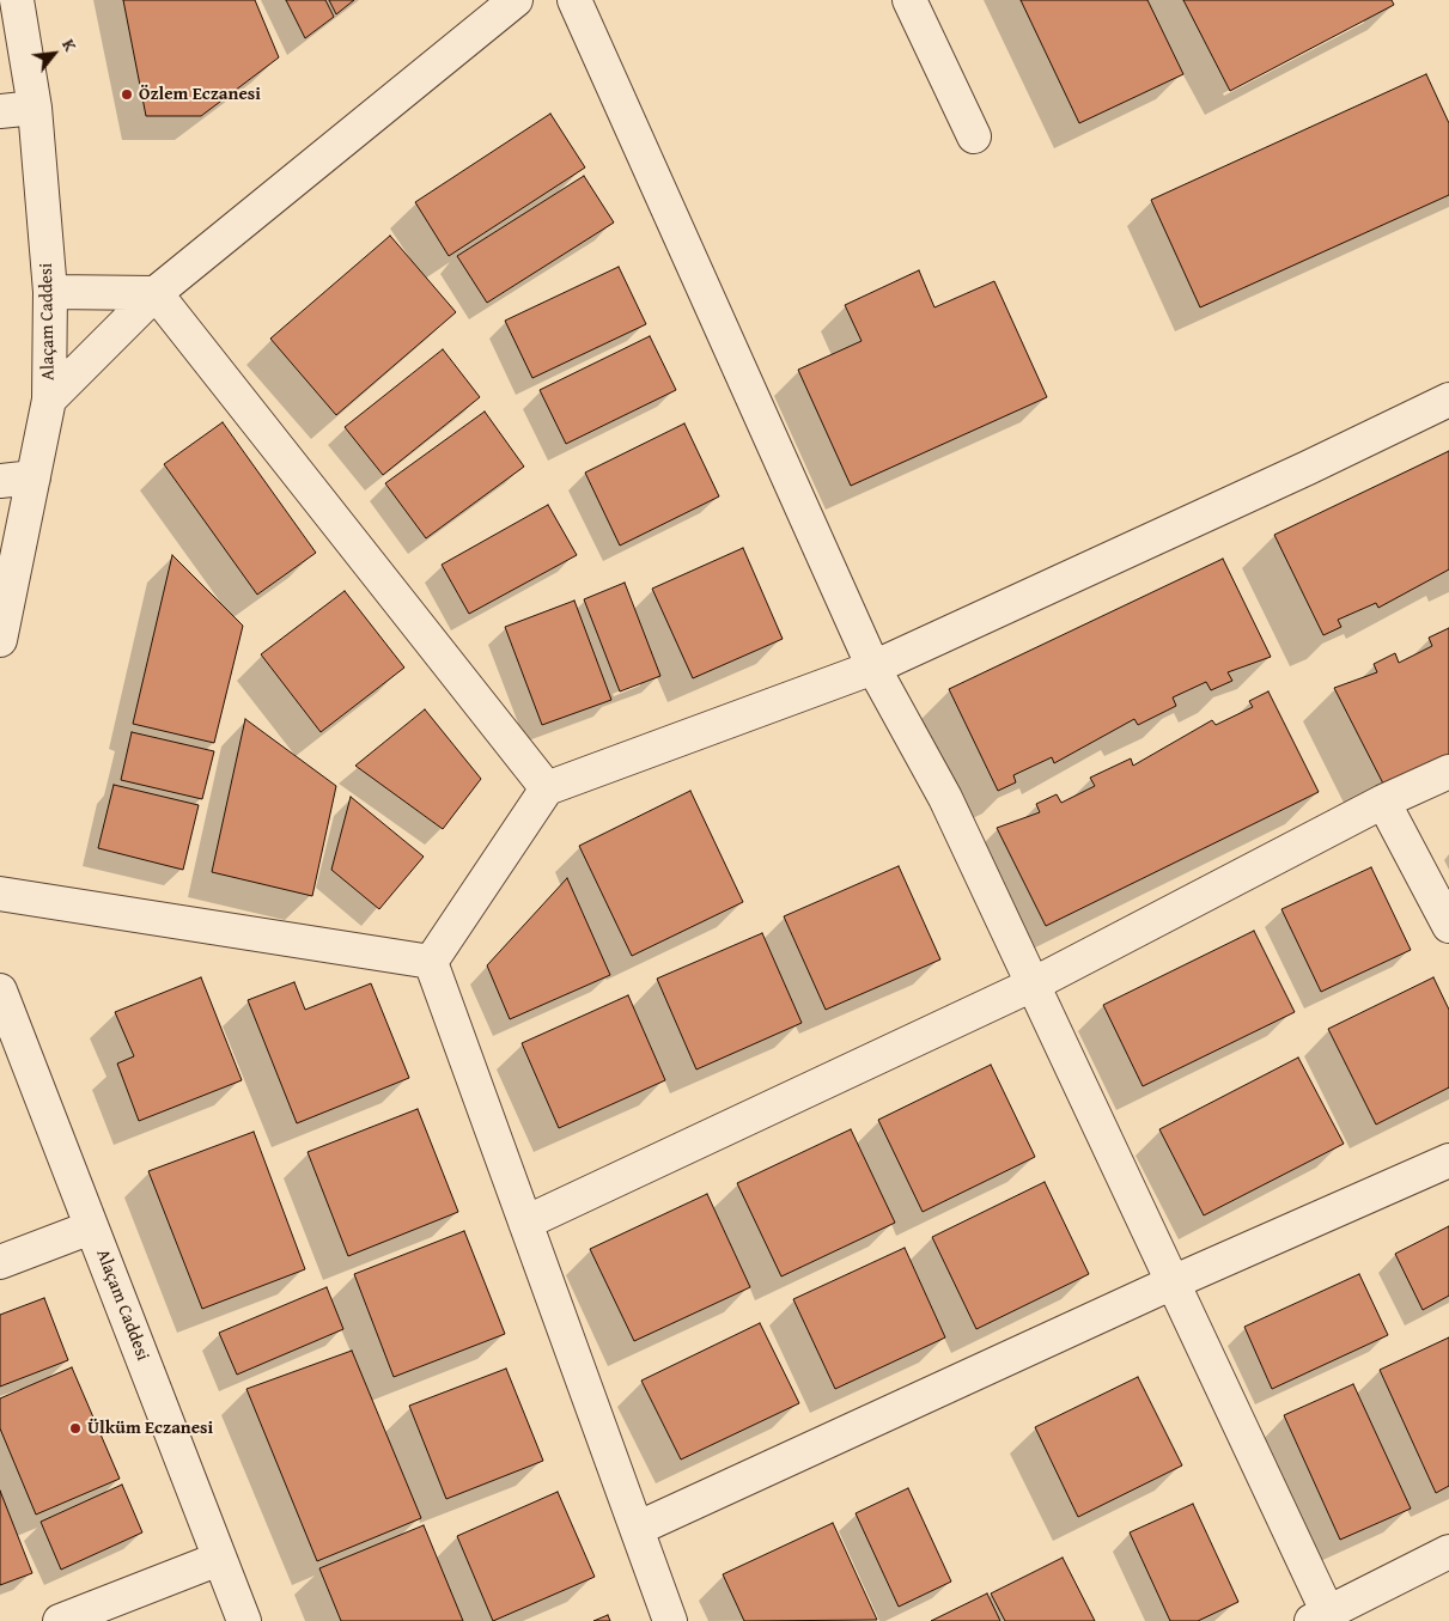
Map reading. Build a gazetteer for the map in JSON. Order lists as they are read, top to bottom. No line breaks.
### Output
{"streets":{"street":["Alaçam Caddesi"]},"places":["Özlem Eczanesi","Ülküm Eczanesi"],"north":"top right"}
